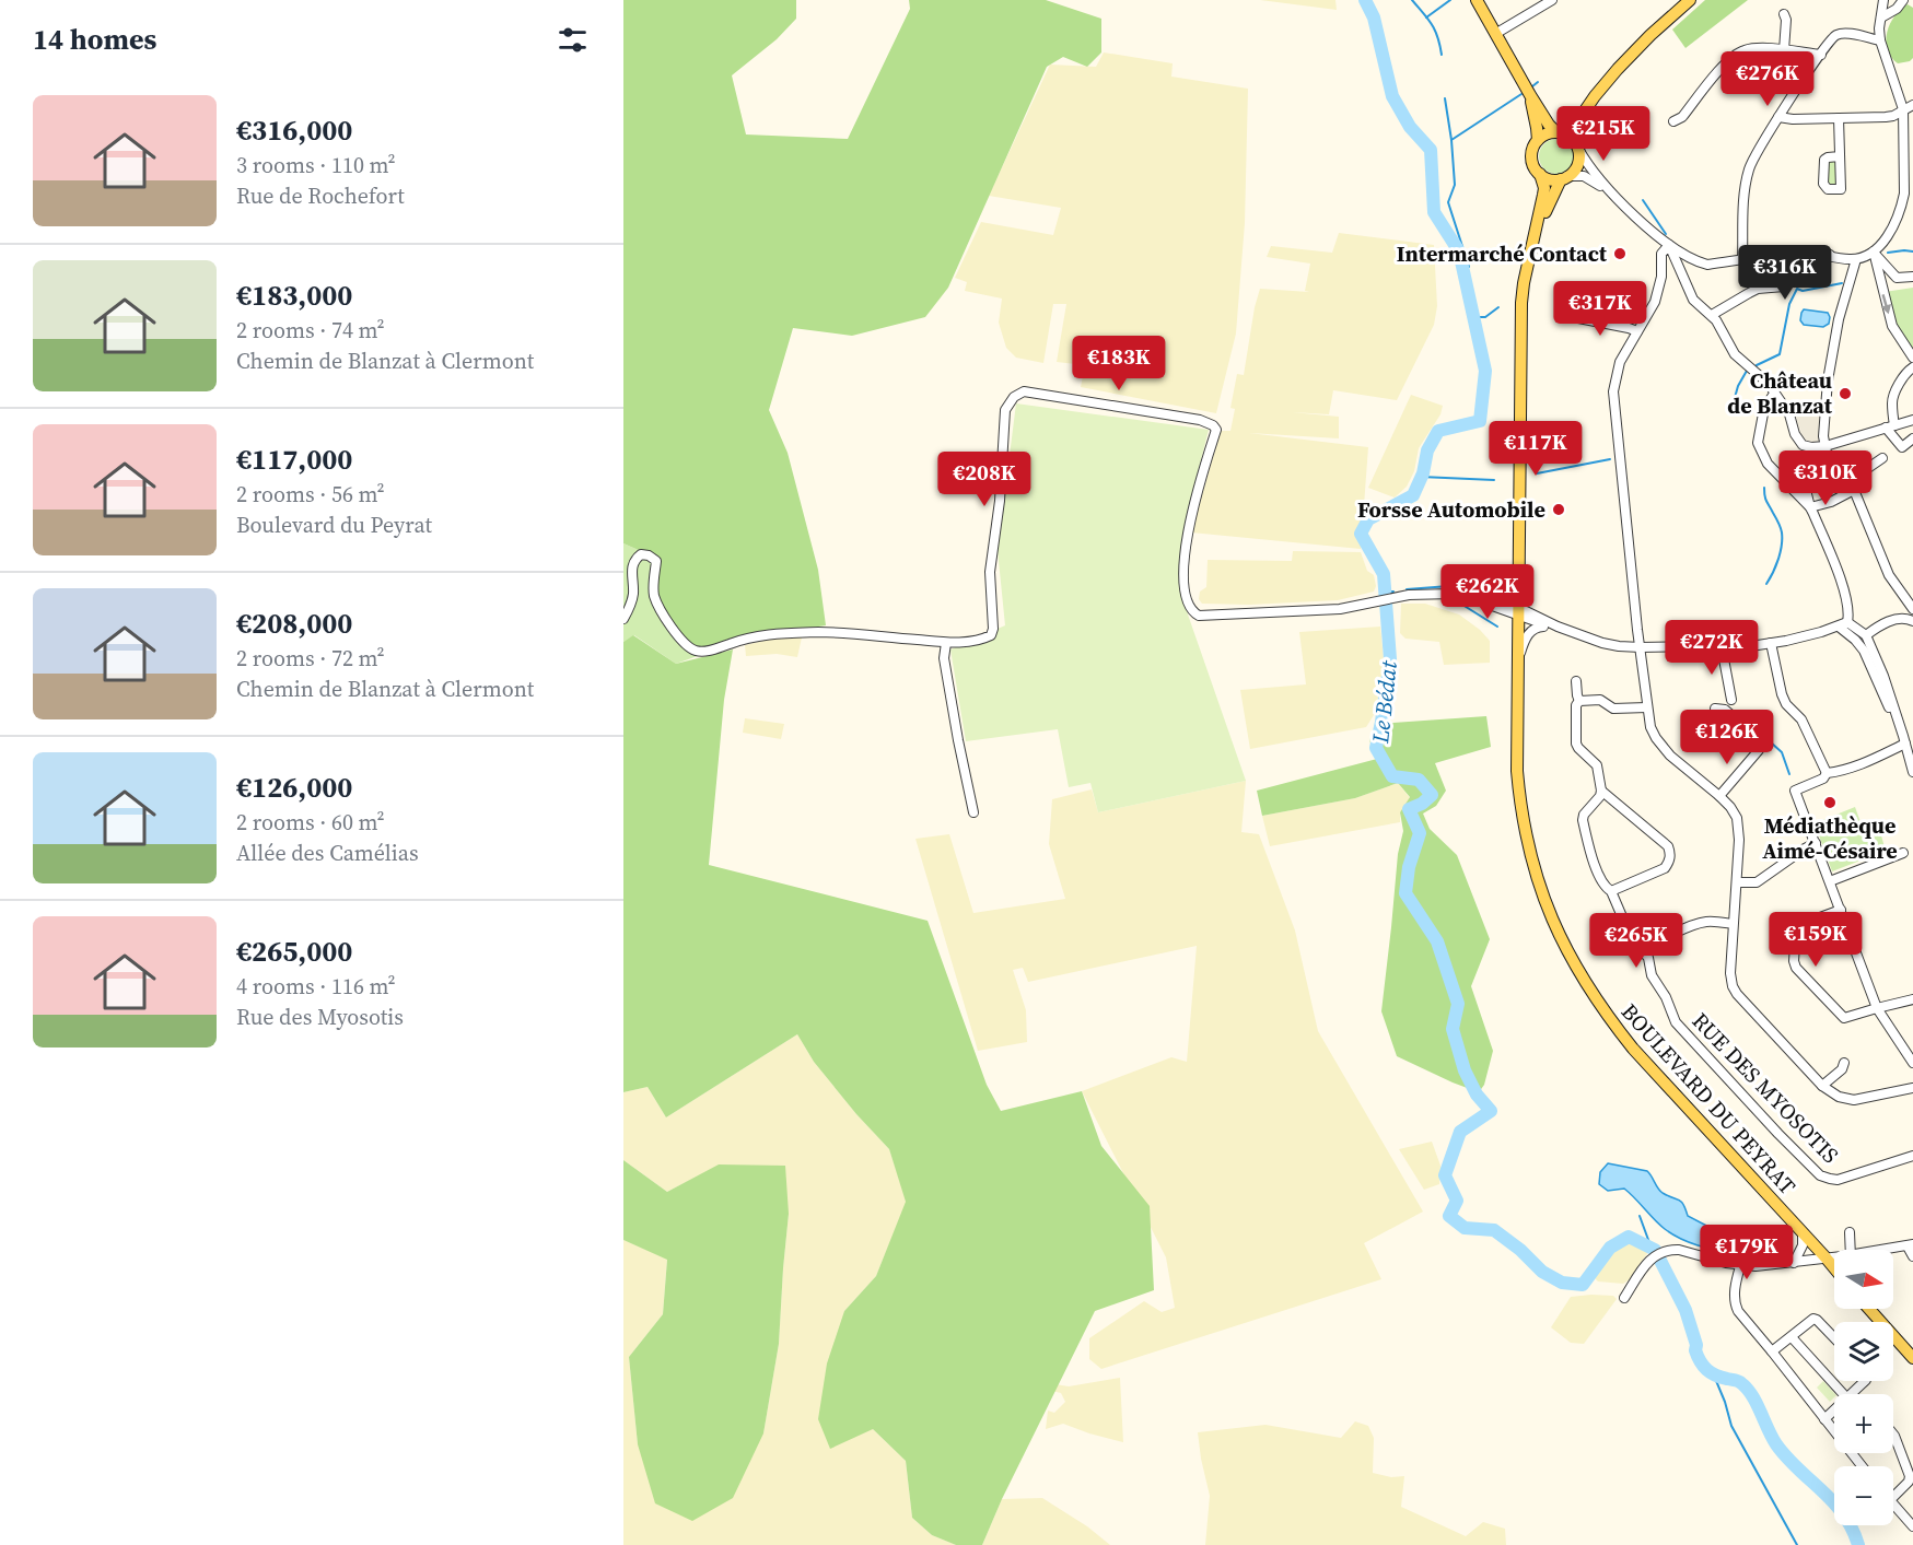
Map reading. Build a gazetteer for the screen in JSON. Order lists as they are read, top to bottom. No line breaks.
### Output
{"streets":{"main road":["BOULEVARD DU PEYRAT"],"street":["RUE DES MYOSOTIS"]},"water":["Le Bédat"],"places":["Intermarché Contact","Château de Blanzat","Forsse Automobile","Médiathèque Aimé-Césaire"],"north":"right","page":{"heading":"14 homes","price":["€276K","€215K","€316K","€317K","€183K","€117K","€310K","€208K","€262K","€272K","€126K","€159K","€265K","€179K"],"list":[{"name":"€316,000","note":"3 rooms · 110 m² · Rue de Rochefort"},{"name":"€183,000","note":"2 rooms · 74 m² · Chemin de Blanzat à Clermont"},{"name":"€117,000","note":"2 rooms · 56 m² · Boulevard du Peyrat"},{"name":"€208,000","note":"2 rooms · 72 m² · Chemin de Blanzat à Clermont"},{"name":"€126,000","note":"2 rooms · 60 m² · Allée des Camélias"},{"name":"€265,000","note":"4 rooms · 116 m² · Rue des Myosotis"}],"map_buttons":["+","−"]}}
